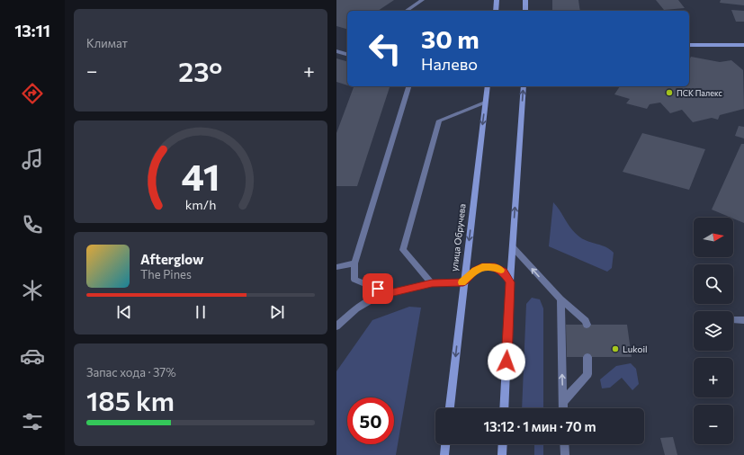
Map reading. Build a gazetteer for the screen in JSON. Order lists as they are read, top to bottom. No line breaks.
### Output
{"streets":{"main road":["улица Обручева"]},"places":["ПСК Палекс","Lukoil"],"north":"right","page":{"tabs":"13:11","tile":["Климат",["Запас хода · 37%","185 km"]],"turn":["30 m","Налево"],"heat":["−","23°","+"],"map_buttons":["+","−"],"song":["Afterglow","The Pines"],"limit":"50","trip":"13:12 · 1 мин · 70 m","gauge":["41","km/h"]}}
